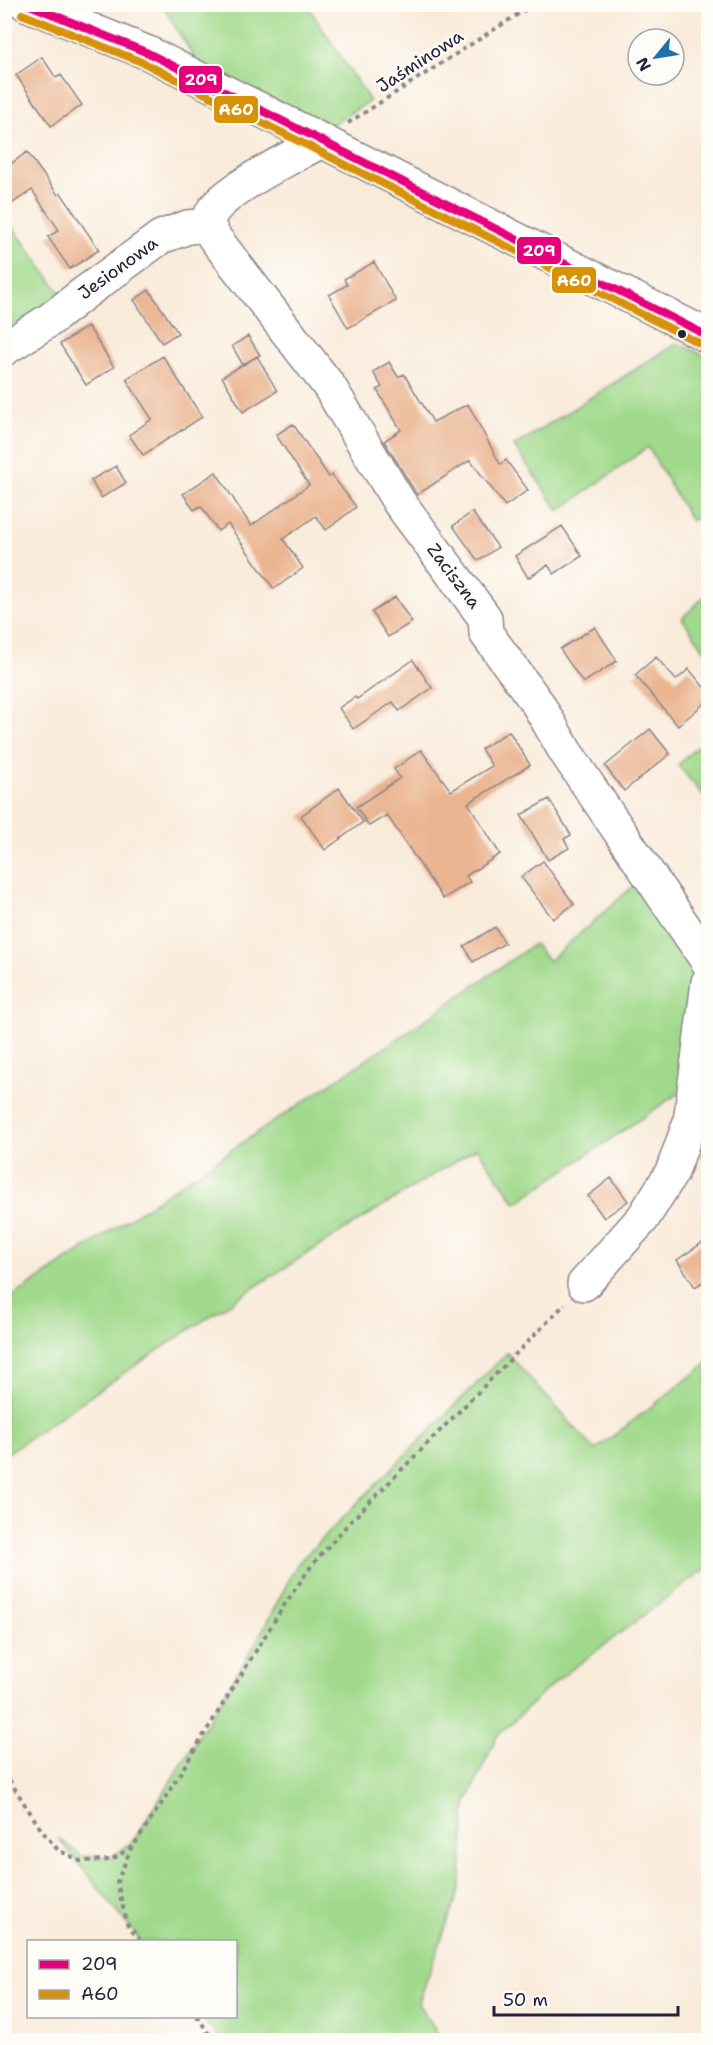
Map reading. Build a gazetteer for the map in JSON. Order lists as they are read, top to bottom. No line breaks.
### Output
{"streets":{"street":["Jesionowa","Zaciszna"],"path":["Jaśminowa"]},"crossings":[["Jesionowa","Zaciszna"]],"lines":["transit line 209","transit line A60"],"legend":["209","A60"],"scale_bar":"50 m","north":"bottom left"}
